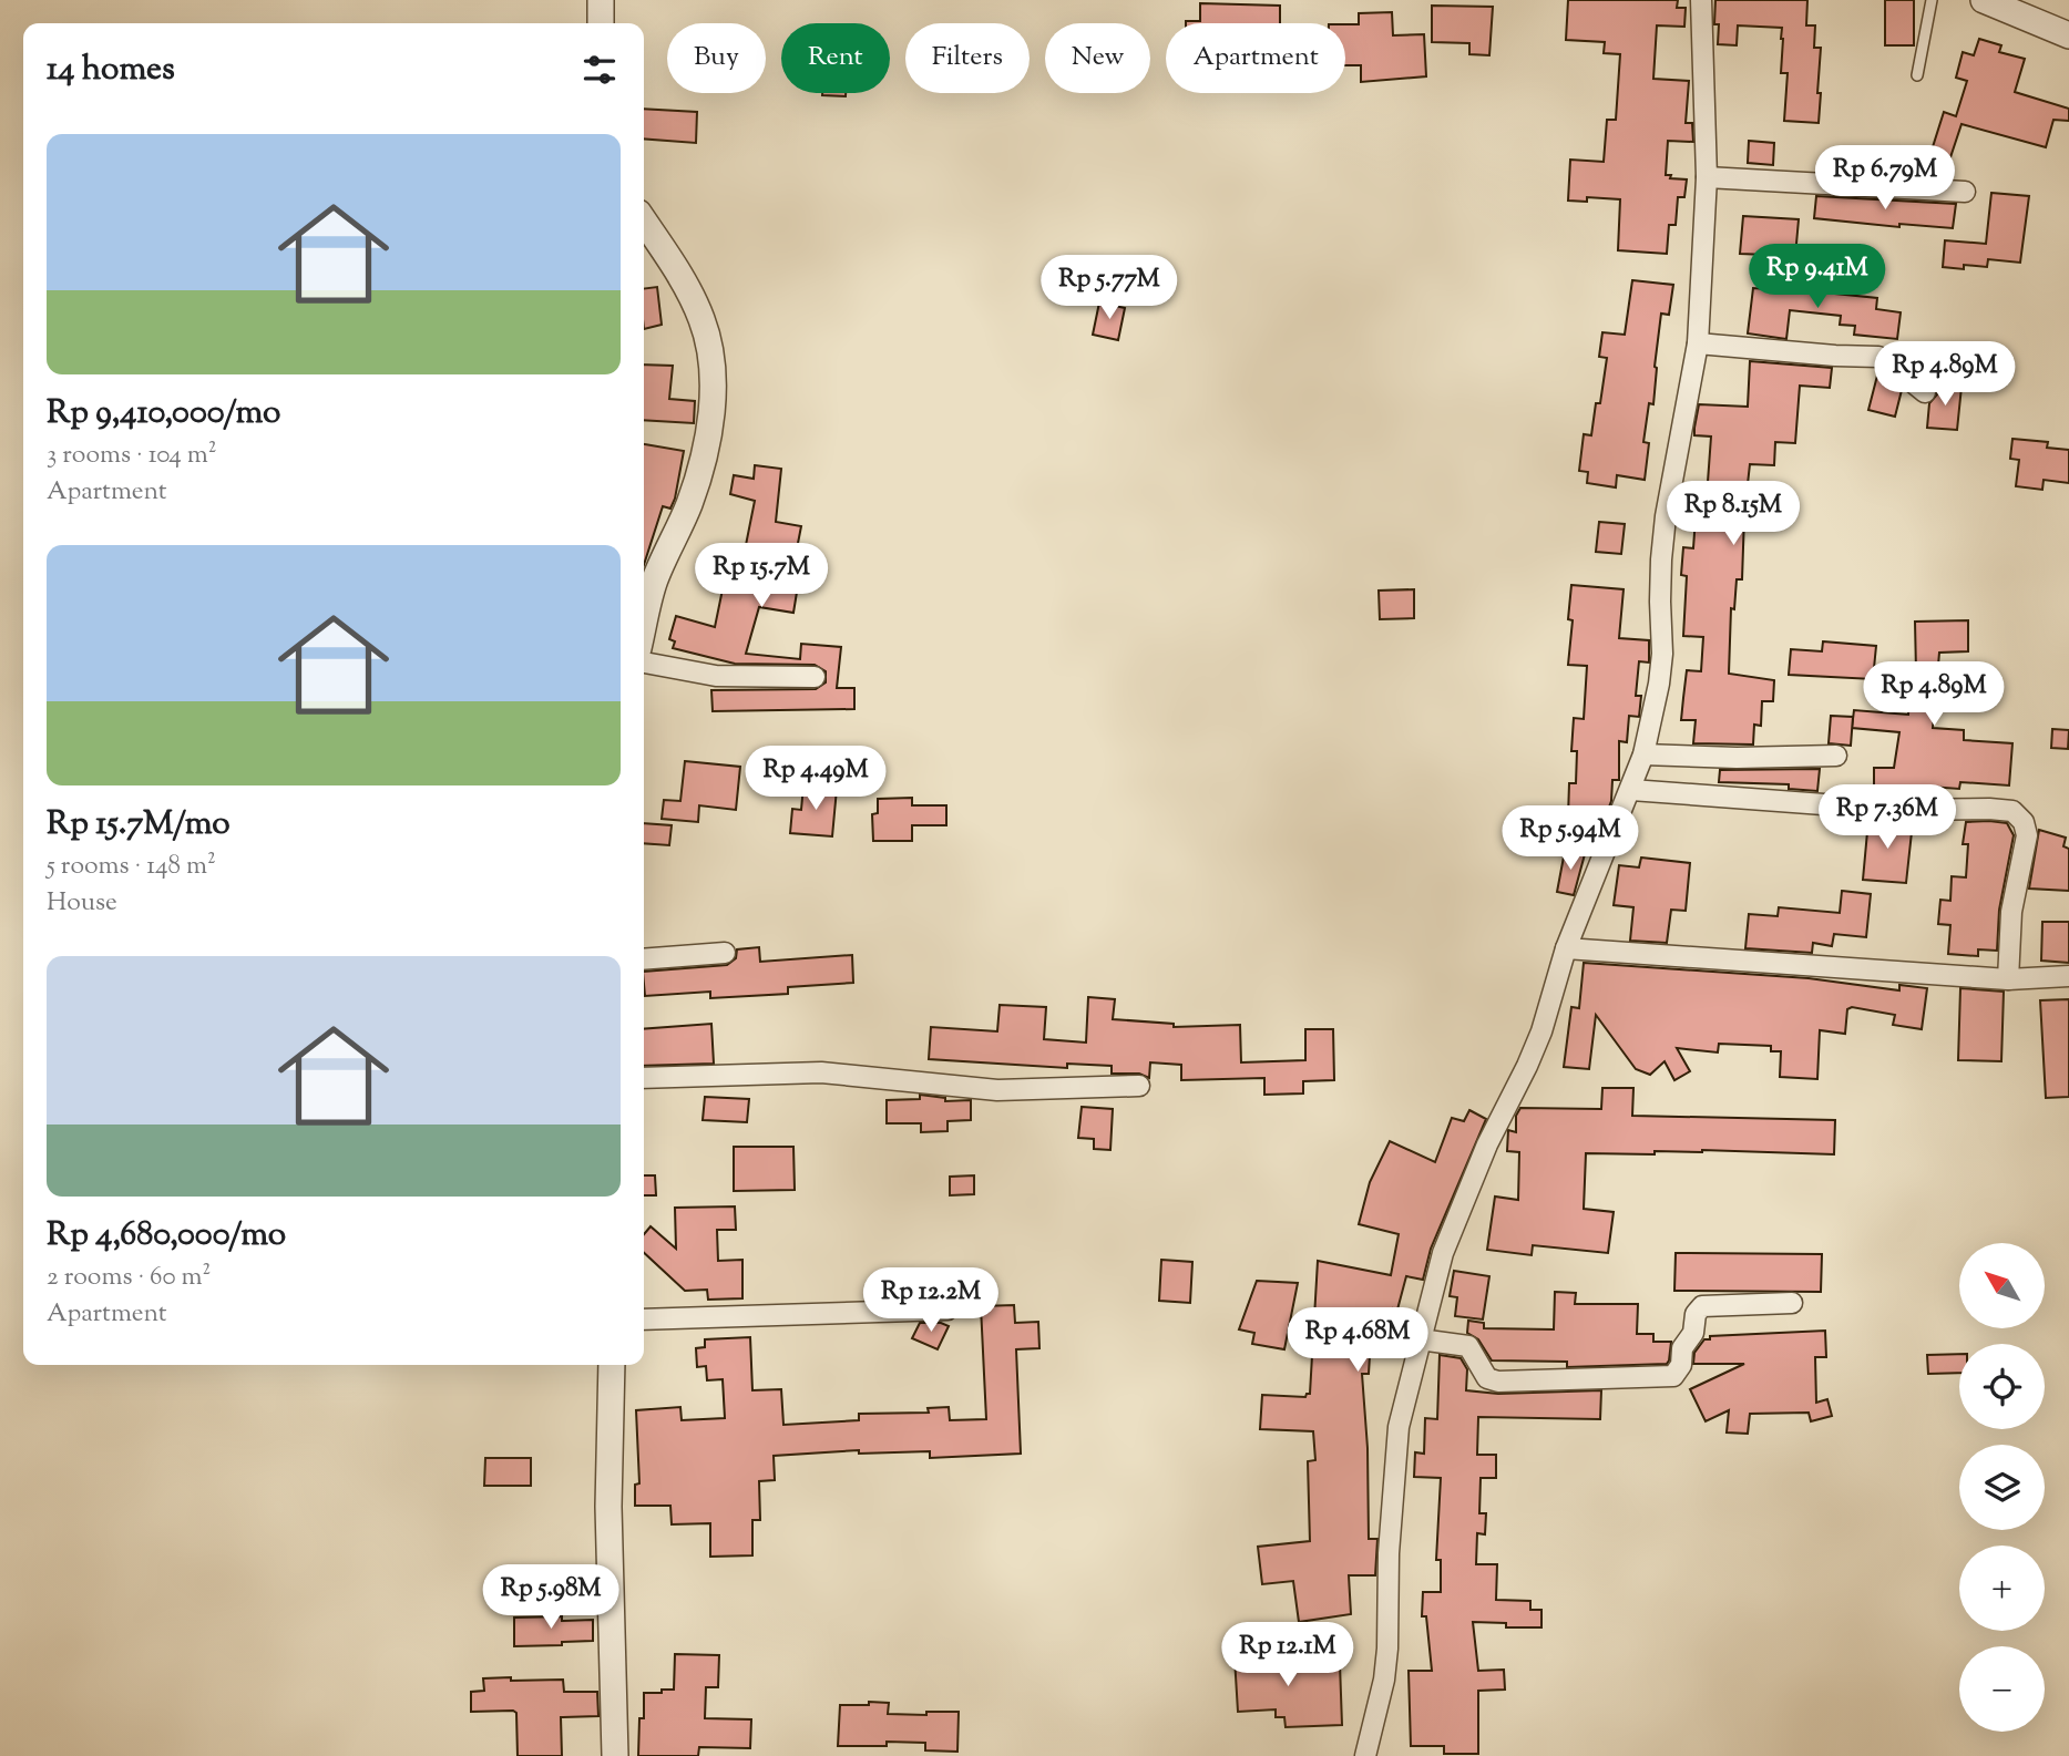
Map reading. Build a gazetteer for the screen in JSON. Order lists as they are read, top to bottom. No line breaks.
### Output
{"north":"top left","page":{"chip":["Buy","Rent","Filters","New","Apartment"],"heading":"14 homes","list":[{"name":"Rp 9,410,000/mo","note":"3 rooms · 104 m² · Apartment"},{"name":"Rp 15.7M/mo","note":"5 rooms · 148 m² · House"},{"name":"Rp 4,680,000/mo","note":"2 rooms · 60 m² · Apartment"}],"price":["Rp 6.79M","Rp 9.41M","Rp 5.77M","Rp 4.89M","Rp 8.15M","Rp 15.7M","Rp 4.89M","Rp 4.49M","Rp 7.36M","Rp 5.94M","Rp 12.2M","Rp 4.68M","Rp 5.98M","Rp 12.1M"],"map_buttons":["+","−"]}}
